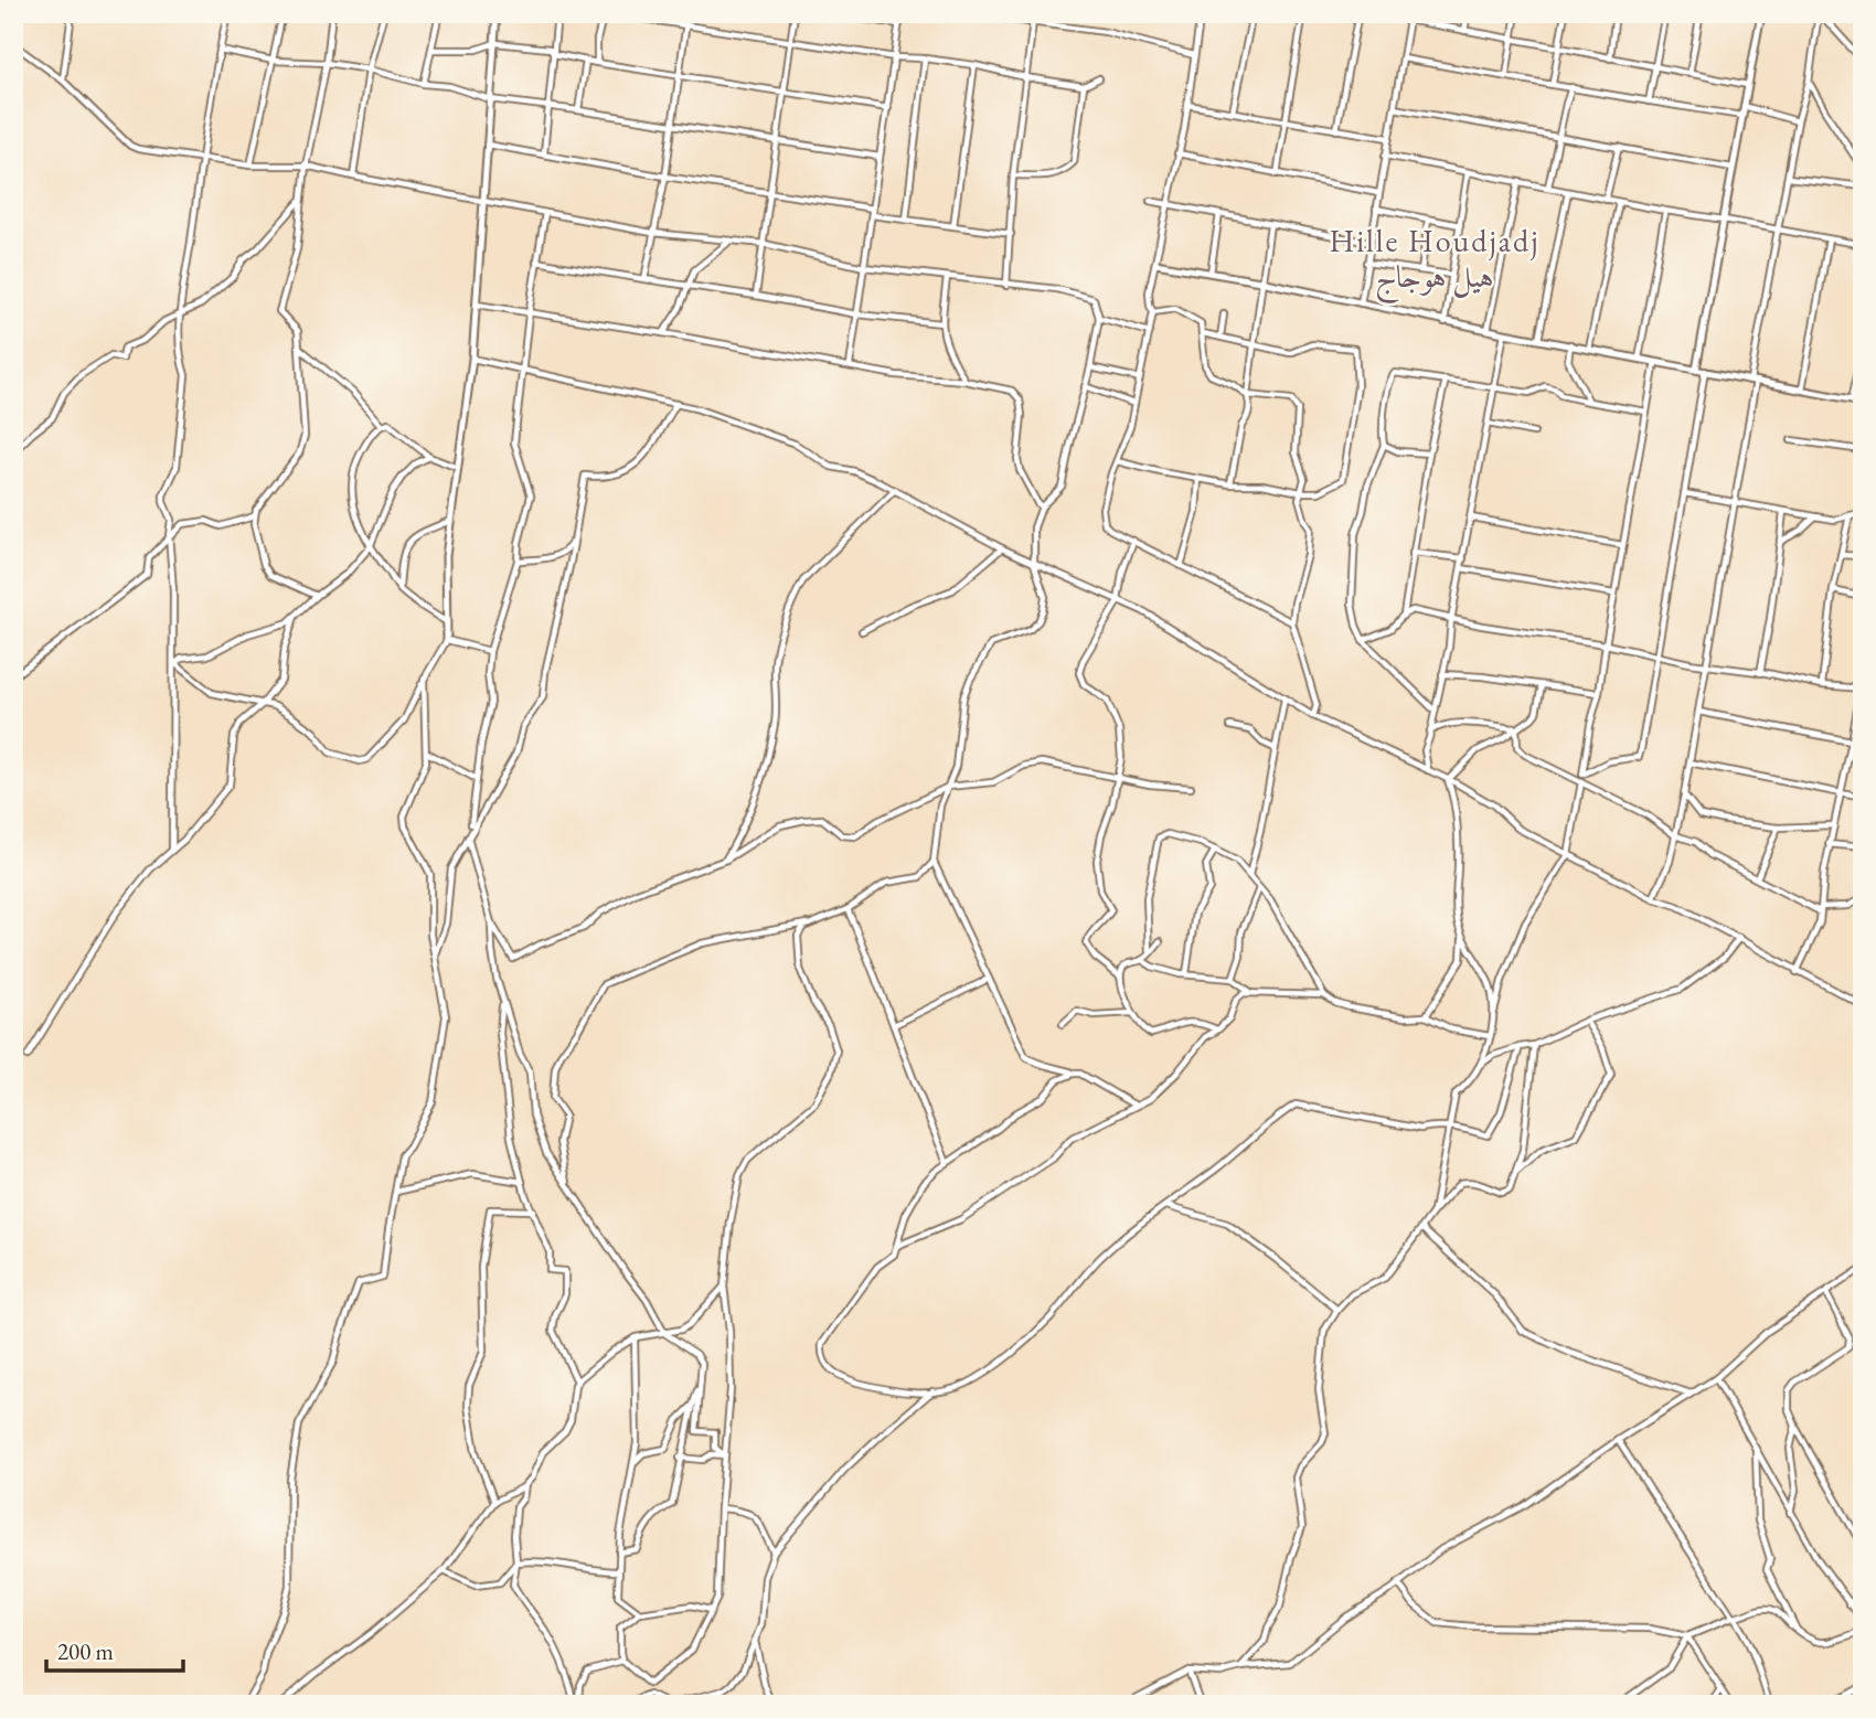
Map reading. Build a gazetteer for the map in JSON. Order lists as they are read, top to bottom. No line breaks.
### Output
{"districts":["Hille Houdjadj هيل هوجاج"],"scale_bar":"200 m"}
